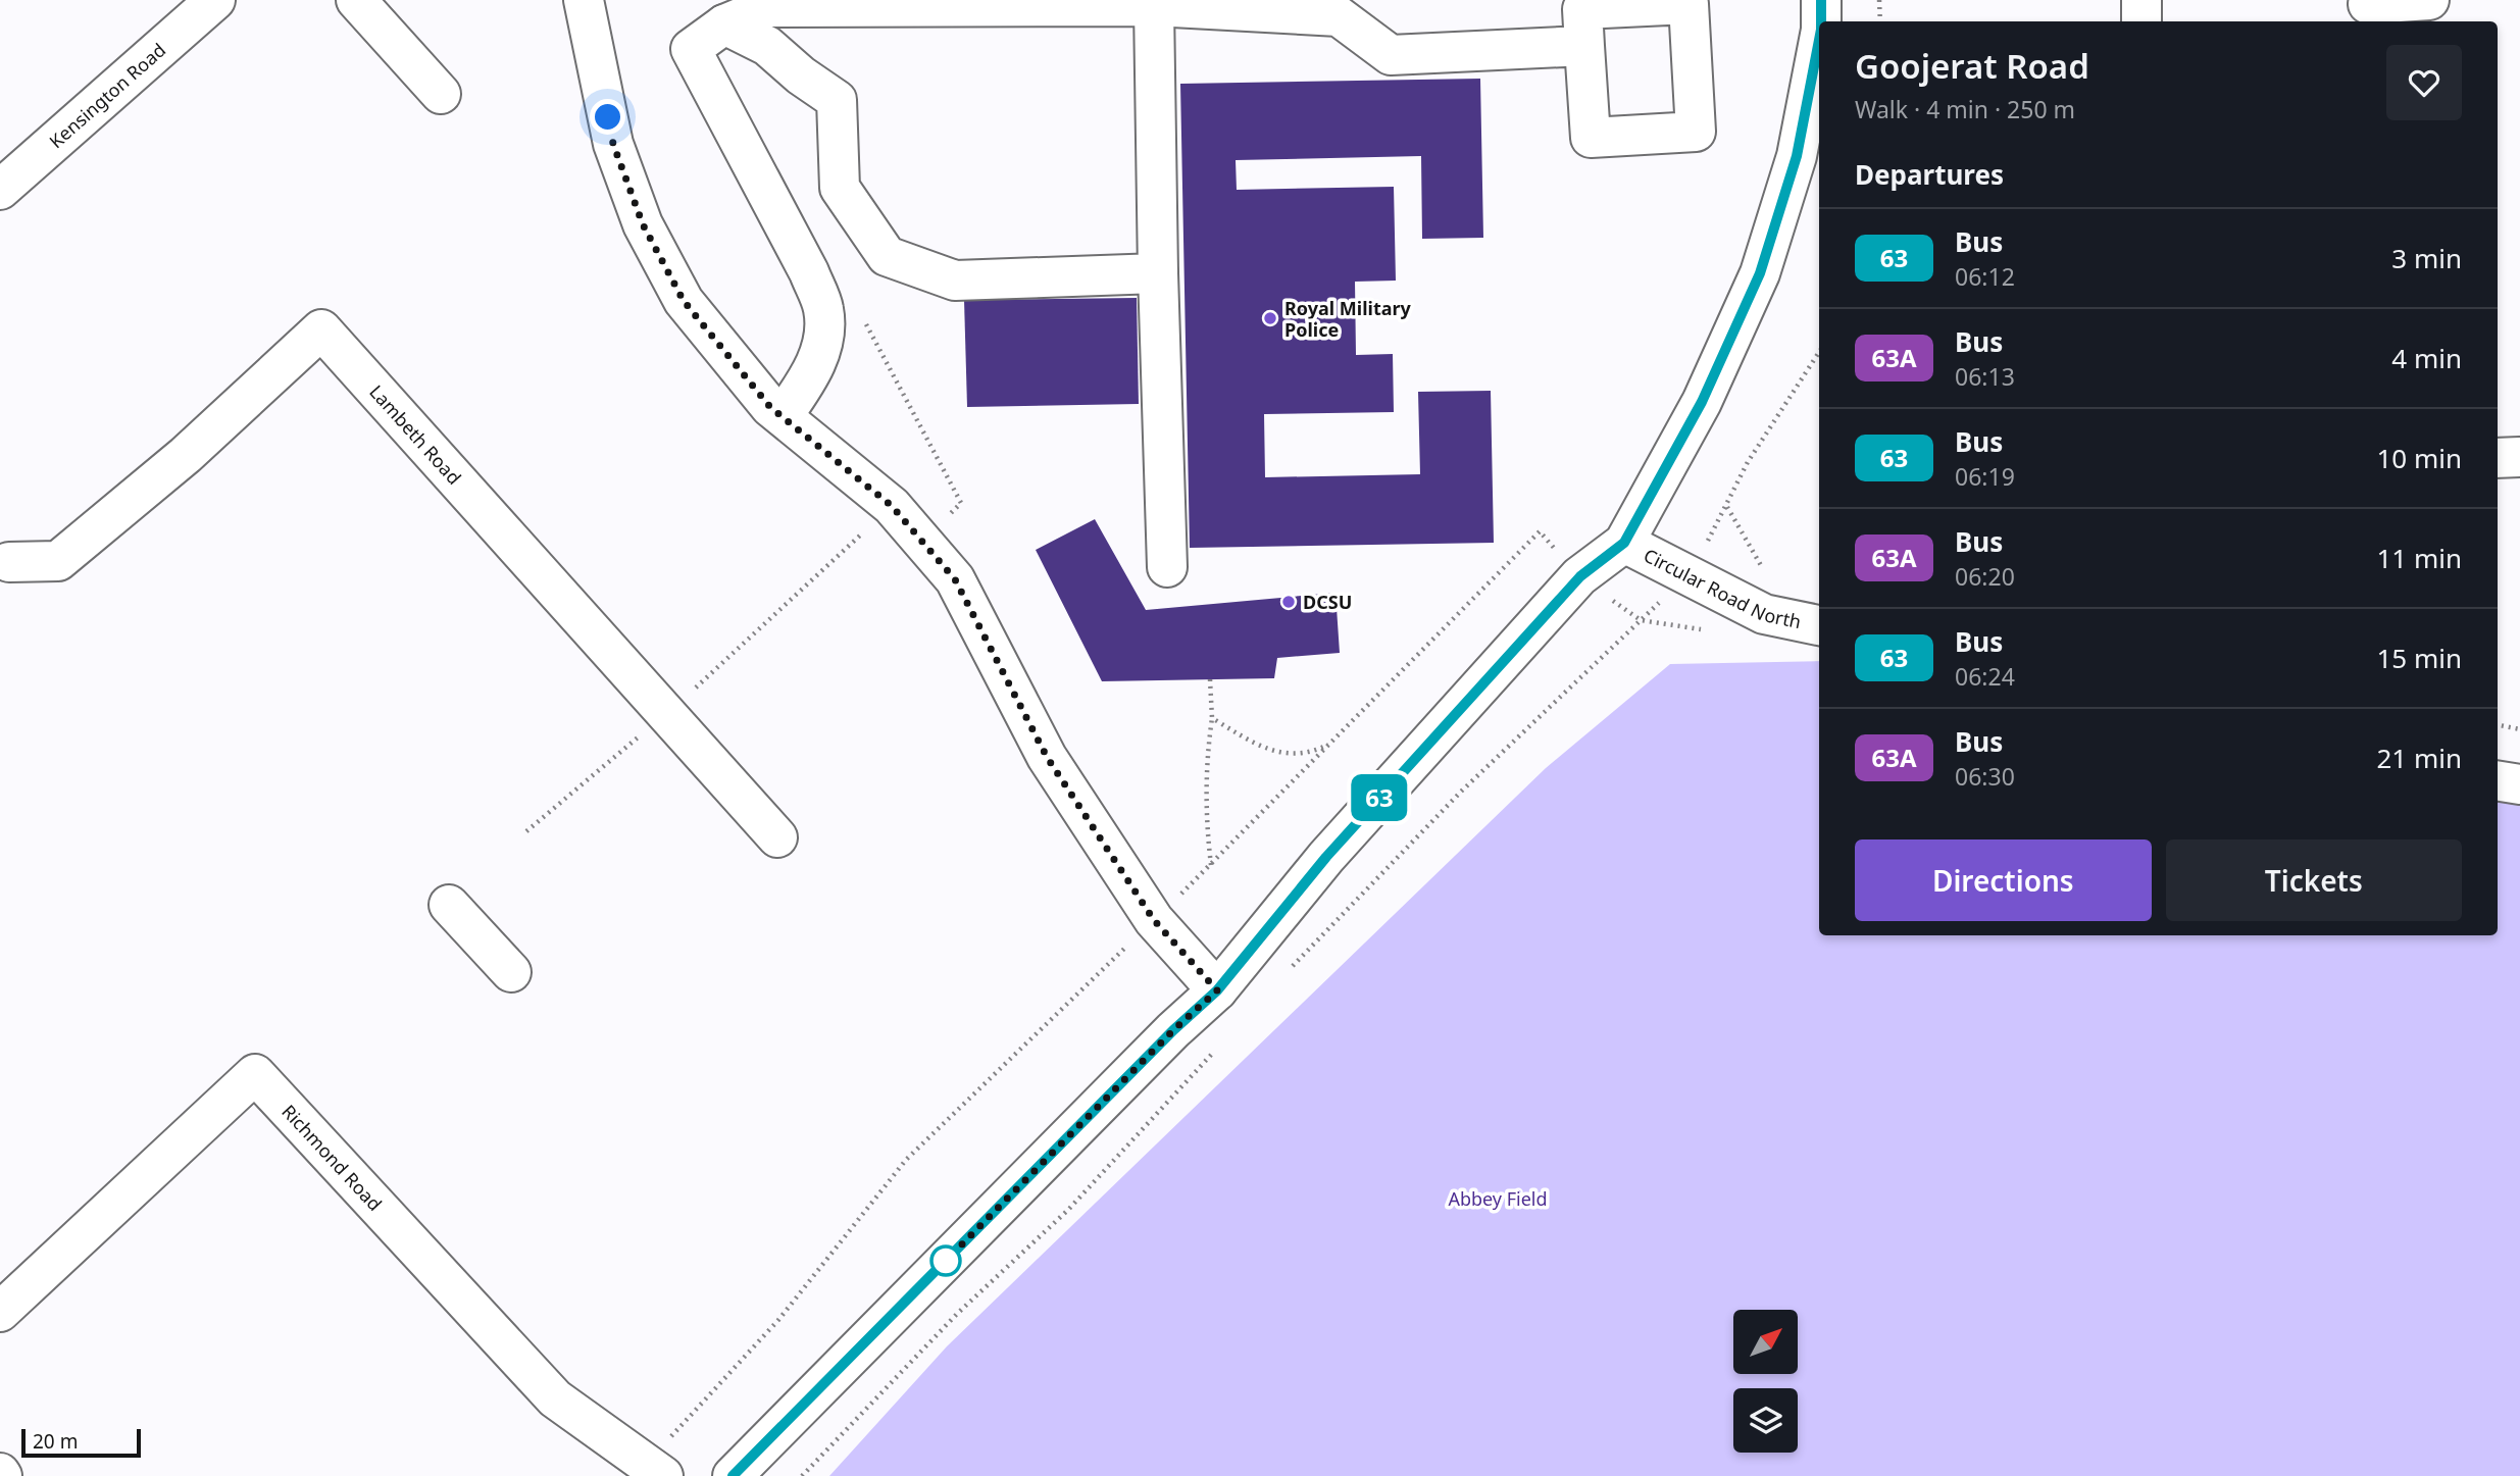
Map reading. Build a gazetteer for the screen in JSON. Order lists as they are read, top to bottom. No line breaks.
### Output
{"streets":{"street":["Kensington Road","Lambeth Road","Circular Road North","Richmond Road"]},"parks":["Abbey Field"],"places":["Royal Military Police","DCSU"],"lines":["bus line 63"],"scale_bar":"20 m","north":"top right","page":{"on_map":"63","heading":[["Goojerat Road","Walk · 4 min · 250 m"],"Departures"],"list":[{"mark":"63","name":"Bus","note":"06:12","value":"3 min"},{"mark":"63A","name":"Bus","note":"06:13","value":"4 min"},{"mark":"63","name":"Bus","note":"06:19","value":"10 min"},{"mark":"63A","name":"Bus","note":"06:20","value":"11 min"},{"mark":"63","name":"Bus","note":"06:24","value":"15 min"},{"mark":"63A","name":"Bus","note":"06:30","value":"21 min"}],"buttons":["Directions","Tickets"],"scale":"20 m"}}
